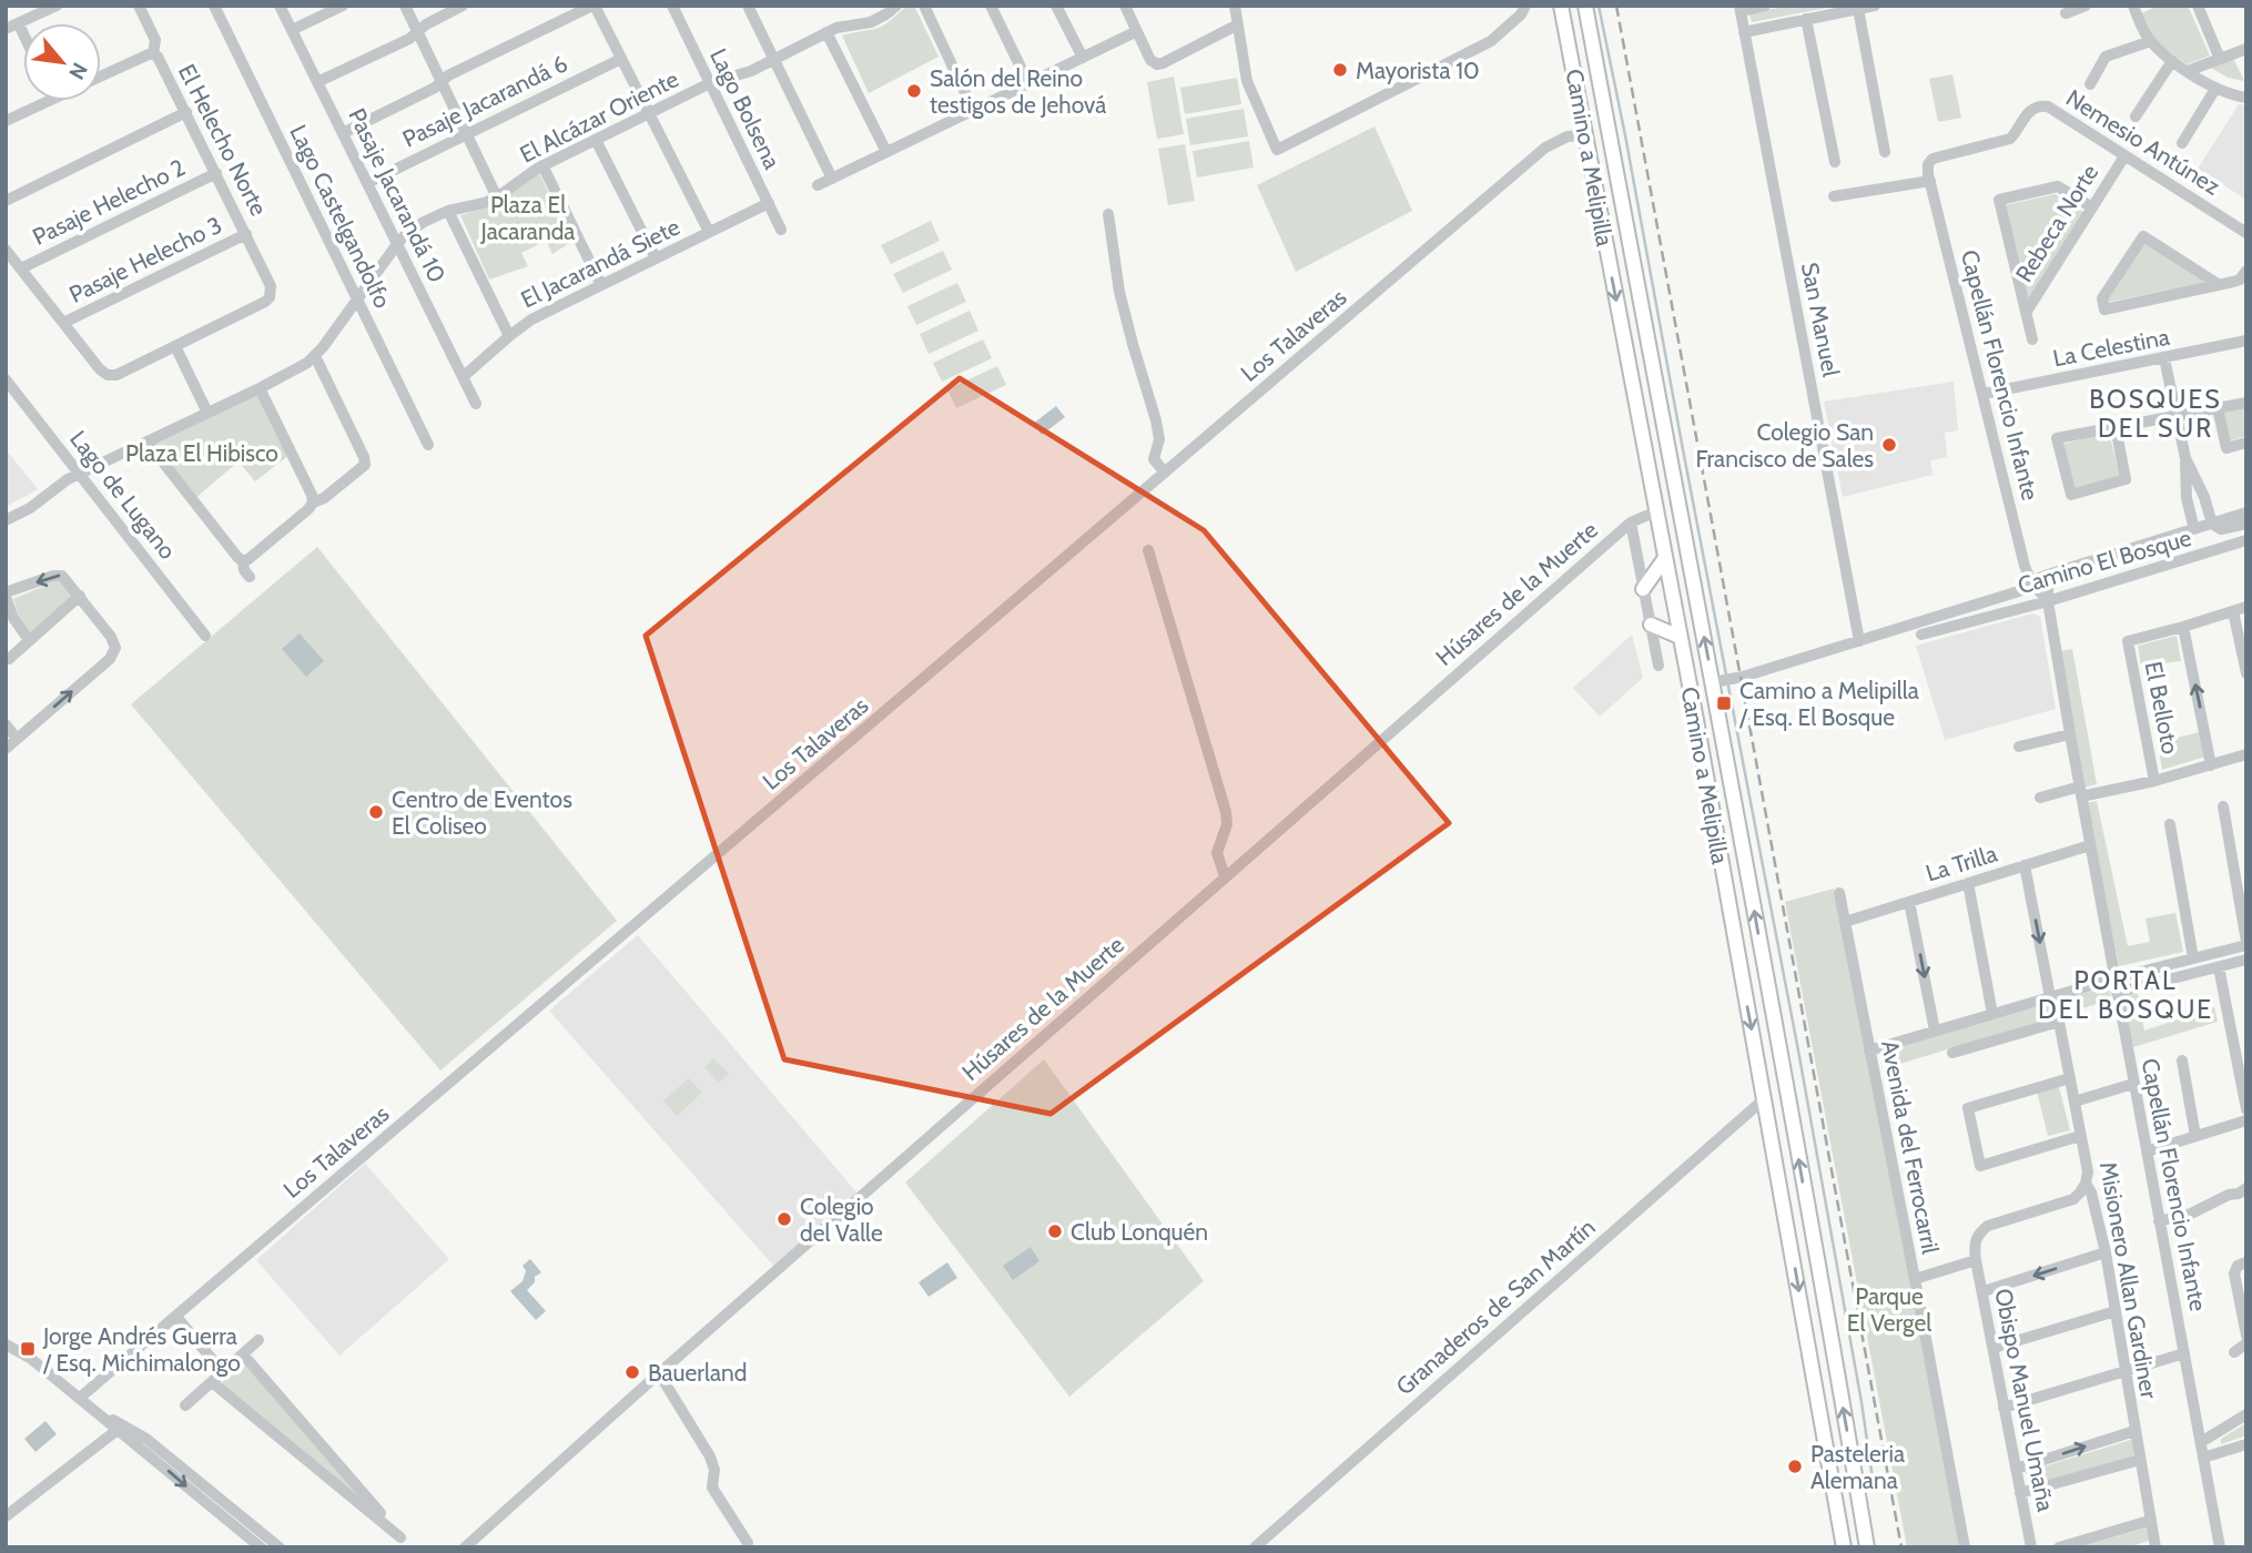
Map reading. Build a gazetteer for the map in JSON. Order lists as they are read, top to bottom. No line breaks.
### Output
{"streets":{"main road":["Camino a Melipilla"],"street":["Pasaje Jacarandá 6","Lago Bolsena","El Alcázar Oriente","El Helecho Norte","Nemesio Antúnez","Pasaje Jacarandá 10","Pasaje Helecho 2","Lago Castelgandolfo","Rebeca Norte","Pasaje Helecho 3","El Jacarandá Siete","San Manuel","Los Talaveras","La Celestina","Capellán Florencio Infante","Lago de Lugano","Camino El Bosque","Húsares de la Muerte","El Belloto","La Trilla","Avenida del Ferrocarril","Misionero Allan Gardiner","Granaderos de San Martín","Obispo Manuel Umaña"]},"crossings":[["Pasaje Jacarandá 6","Pasaje Jacarandá 10"],["Lago Bolsena","El Alcázar Oriente"],["Lago Bolsena","El Jacarandá Siete"],["El Alcázar Oriente","Pasaje Jacarandá 10"],["El Alcázar Oriente","Lago Castelgandolfo"],["El Alcázar Oriente","Lago de Lugano"],["El Helecho Norte","Pasaje Helecho 2"],["El Helecho Norte","Pasaje Helecho 3"],["Nemesio Antúnez","Rebeca Norte"],["Nemesio Antúnez","Capellán Florencio Infante"],["Camino a Melipilla","Los Talaveras"],["Camino a Melipilla","Camino El Bosque"],["Camino a Melipilla","Húsares de la Muerte"],["Camino a Melipilla","Granaderos de San Martín"],["Pasaje Jacarandá 10","El Jacarandá Siete"],["San Manuel","Camino El Bosque"],["La Celestina","Capellán Florencio Infante"],["Capellán Florencio Infante","Camino El Bosque"],["Capellán Florencio Infante","La Trilla"],["La Trilla","Avenida del Ferrocarril"]],"districts":["BOSQUES DEL SUR","PORTAL DEL BOSQUE"],"parks":["Plaza El Jacaranda","Plaza El Hibisco","Parque El Vergel"],"places":{"other":["Mayorista 10","Salón del Reino testigos de Jehová","Colegio San Francisco de Sales","Centro de Eventos El Coliseo","Colegio del Valle","Club Lonquén","Bauerland","Pasteleria Alemana"],"transit":["Camino a Melipilla / Esq. El Bosque","Jorge Andrés Guerra / Esq. Michimalongo"]},"north":"bottom right"}
